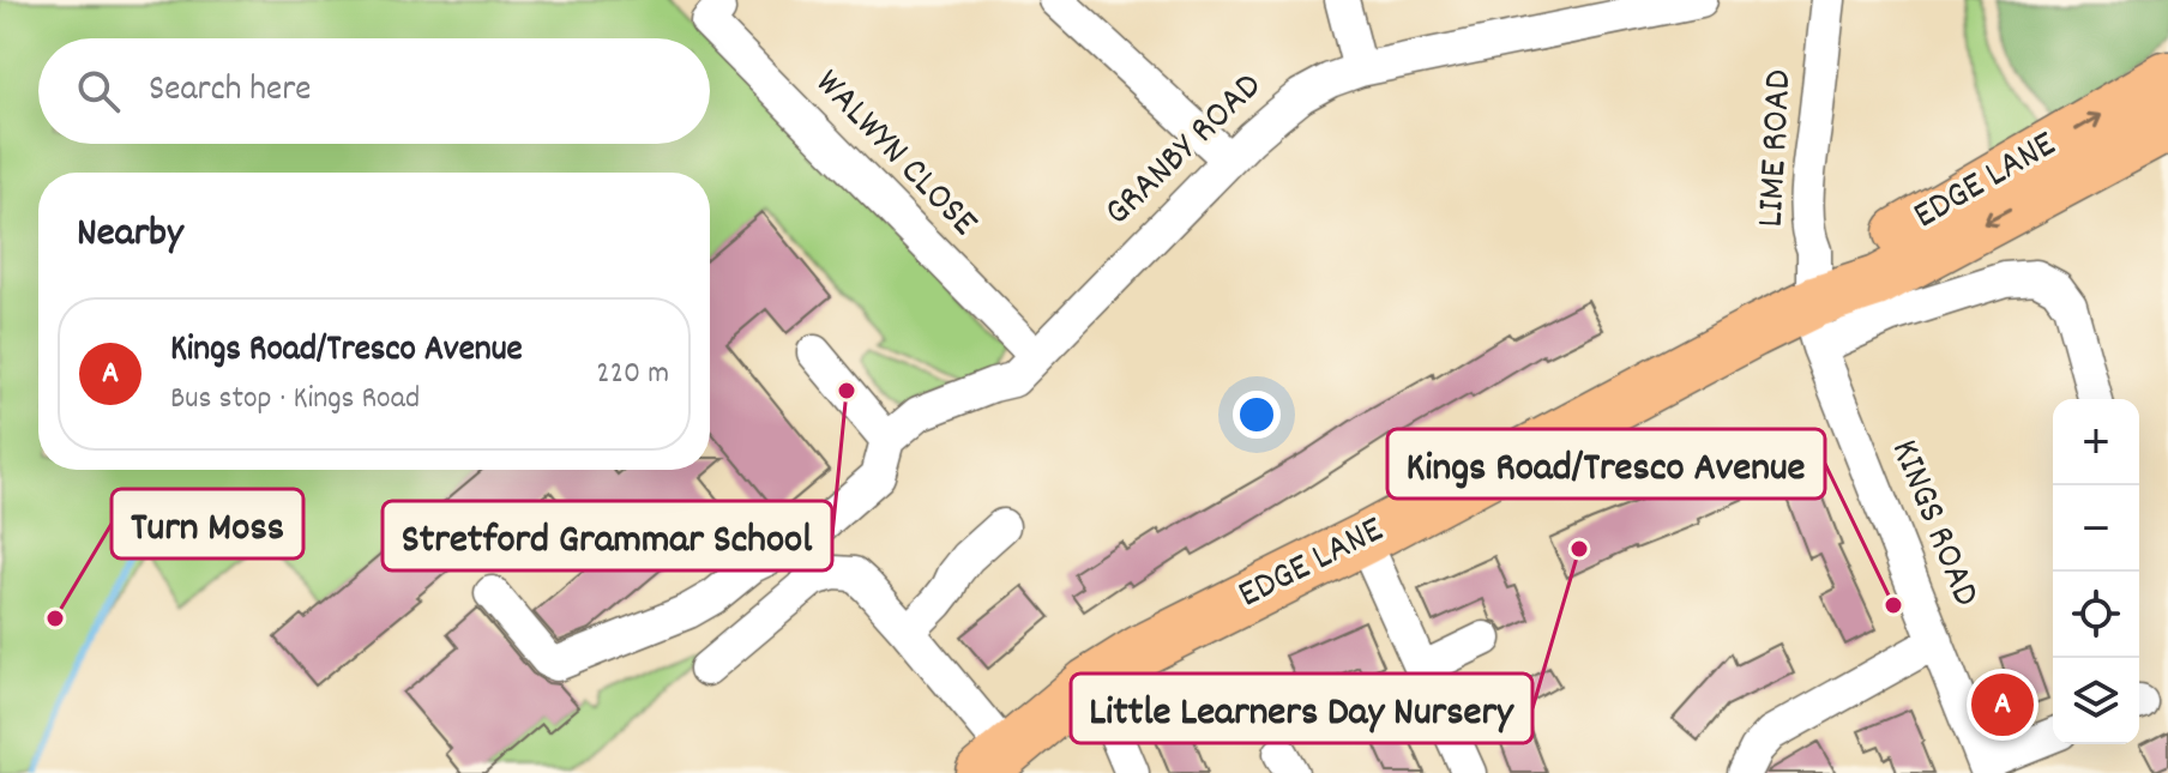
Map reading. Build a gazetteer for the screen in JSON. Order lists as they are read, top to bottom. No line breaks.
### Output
{"streets":{"highway":["EDGE LANE"],"street":["LIME ROAD","GRANBY ROAD","WALWYN CLOSE","KINGS ROAD"]},"crossings":[["LIME ROAD","EDGE LANE"],["LIME ROAD","KINGS ROAD"],["GRANBY ROAD","WALWYN CLOSE"],["EDGE LANE","KINGS ROAD"]],"places":["Stretford Grammar School","Little Learners Day Nursery","Kings Road/Tresco Avenue","Turn Moss"],"page":{"search":"Search here","heading":"Nearby","list":[{"mark":"A","name":"Kings Road/Tresco Avenue","note":"Bus stop · Kings Road","value":"220 m"}],"map_buttons":["+","−"],"pins":"A"}}
